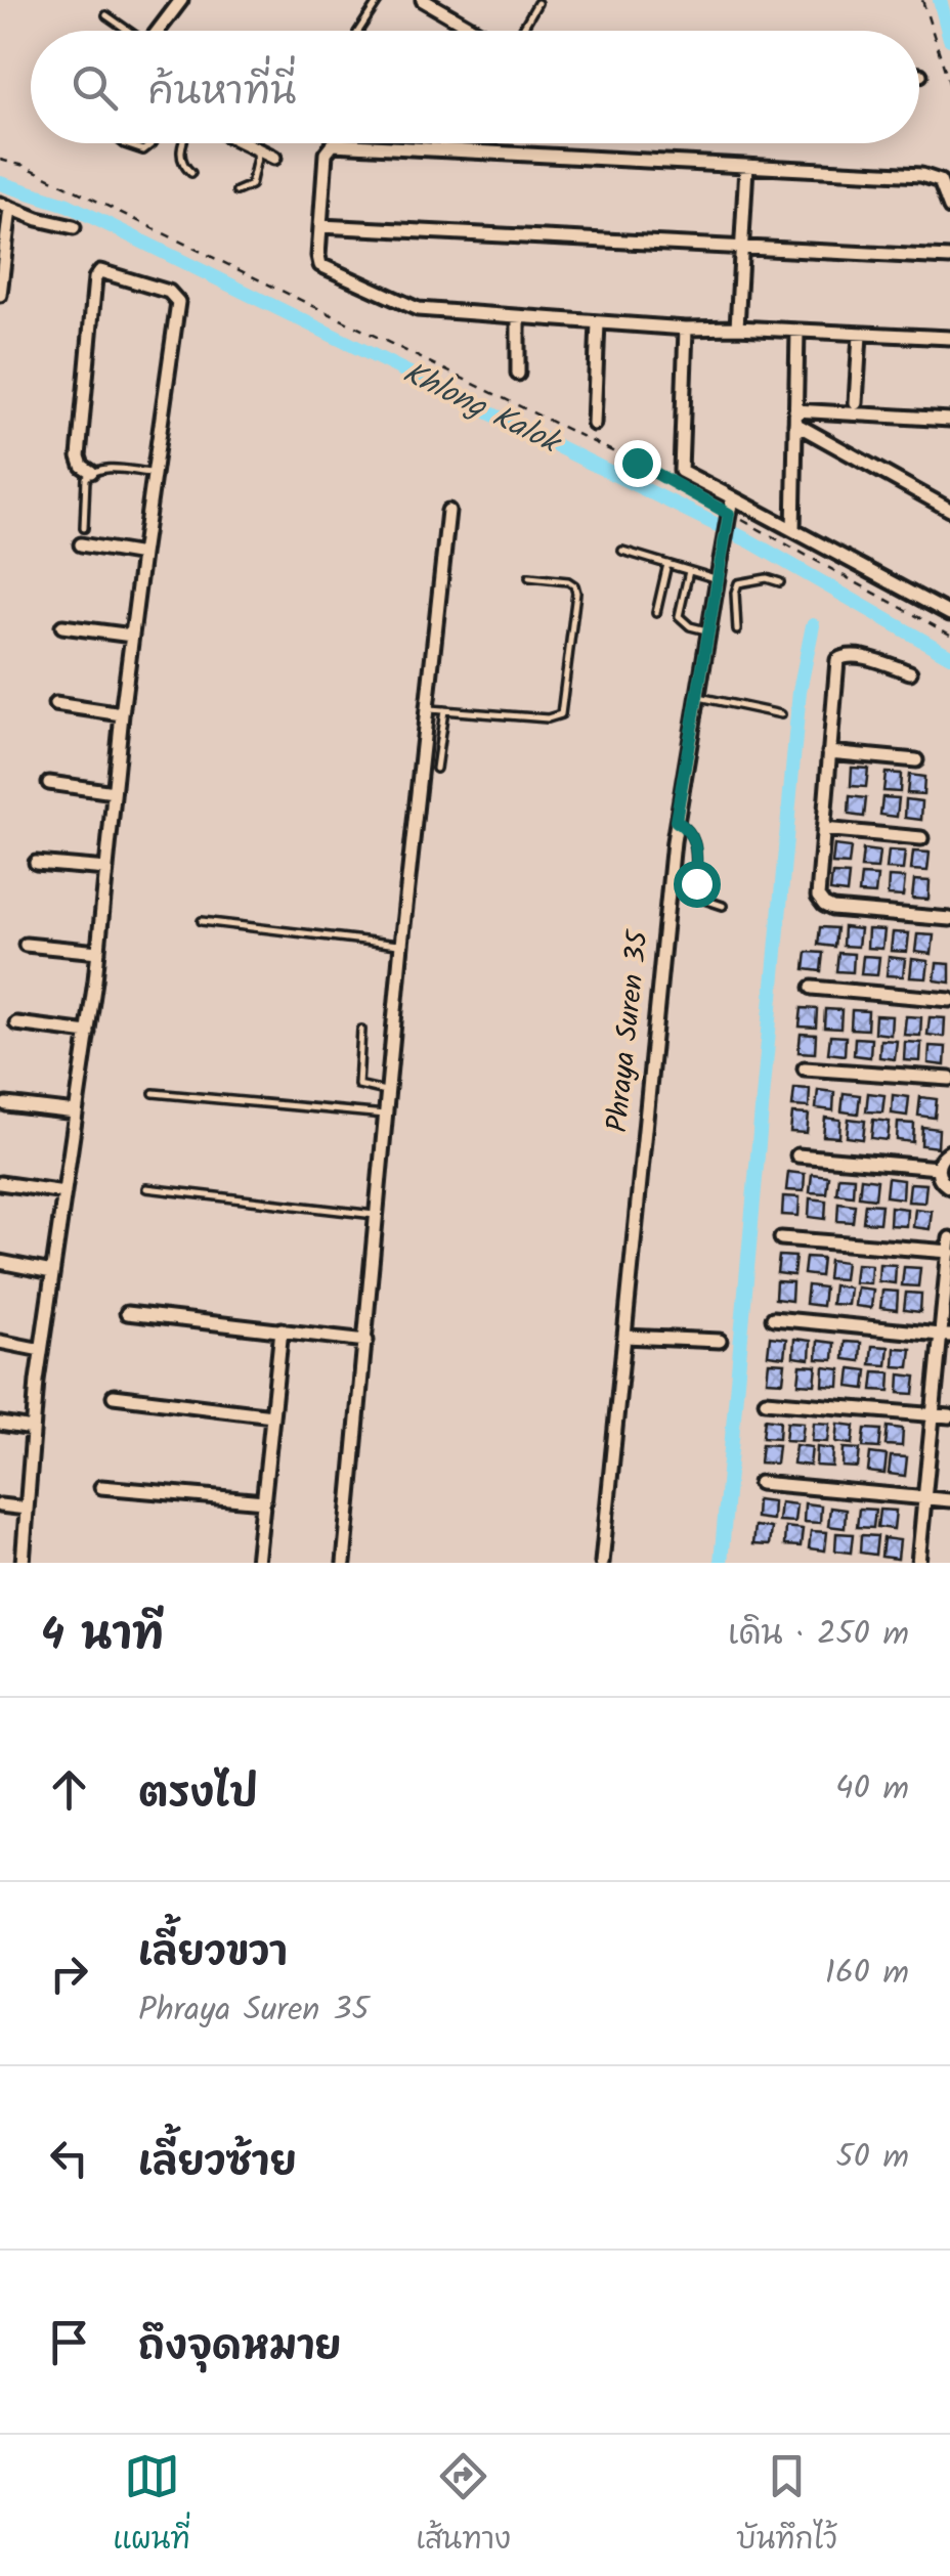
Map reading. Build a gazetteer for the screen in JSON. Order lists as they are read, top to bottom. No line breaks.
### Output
{"streets":{"street":["Phraya Suren 35"]},"water":["Khlong Kalok"],"page":{"search":"ค้นหาที่นี่","heading":["4 นาที","เดิน · 250 m"],"list":[["ตรงไป","40 m"],["เลี้ยวขวา","Phraya Suren 35","160 m"],["เลี้ยวซ้าย","50 m"],"ถึงจุดหมาย"],"nav":["แผนที่","เส้นทาง","บันทึกไว้"]}}
